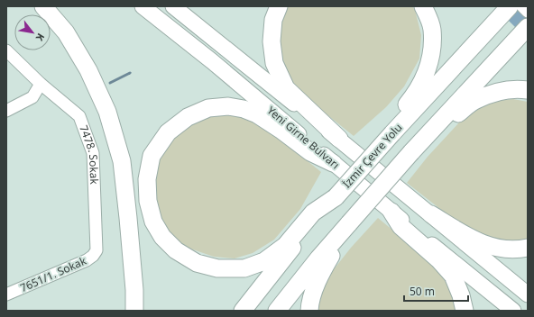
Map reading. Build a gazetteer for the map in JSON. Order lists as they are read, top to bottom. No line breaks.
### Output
{"streets":{"highway":["İzmir Çevre Yolu"],"main road":["Yeni Girne Bulvarı"],"street":["7478. Sokak","7651/1. Sokak"]},"crossings":[["7478. Sokak","7651/1. Sokak"]],"scale_bar":"50 m","north":"bottom right"}
